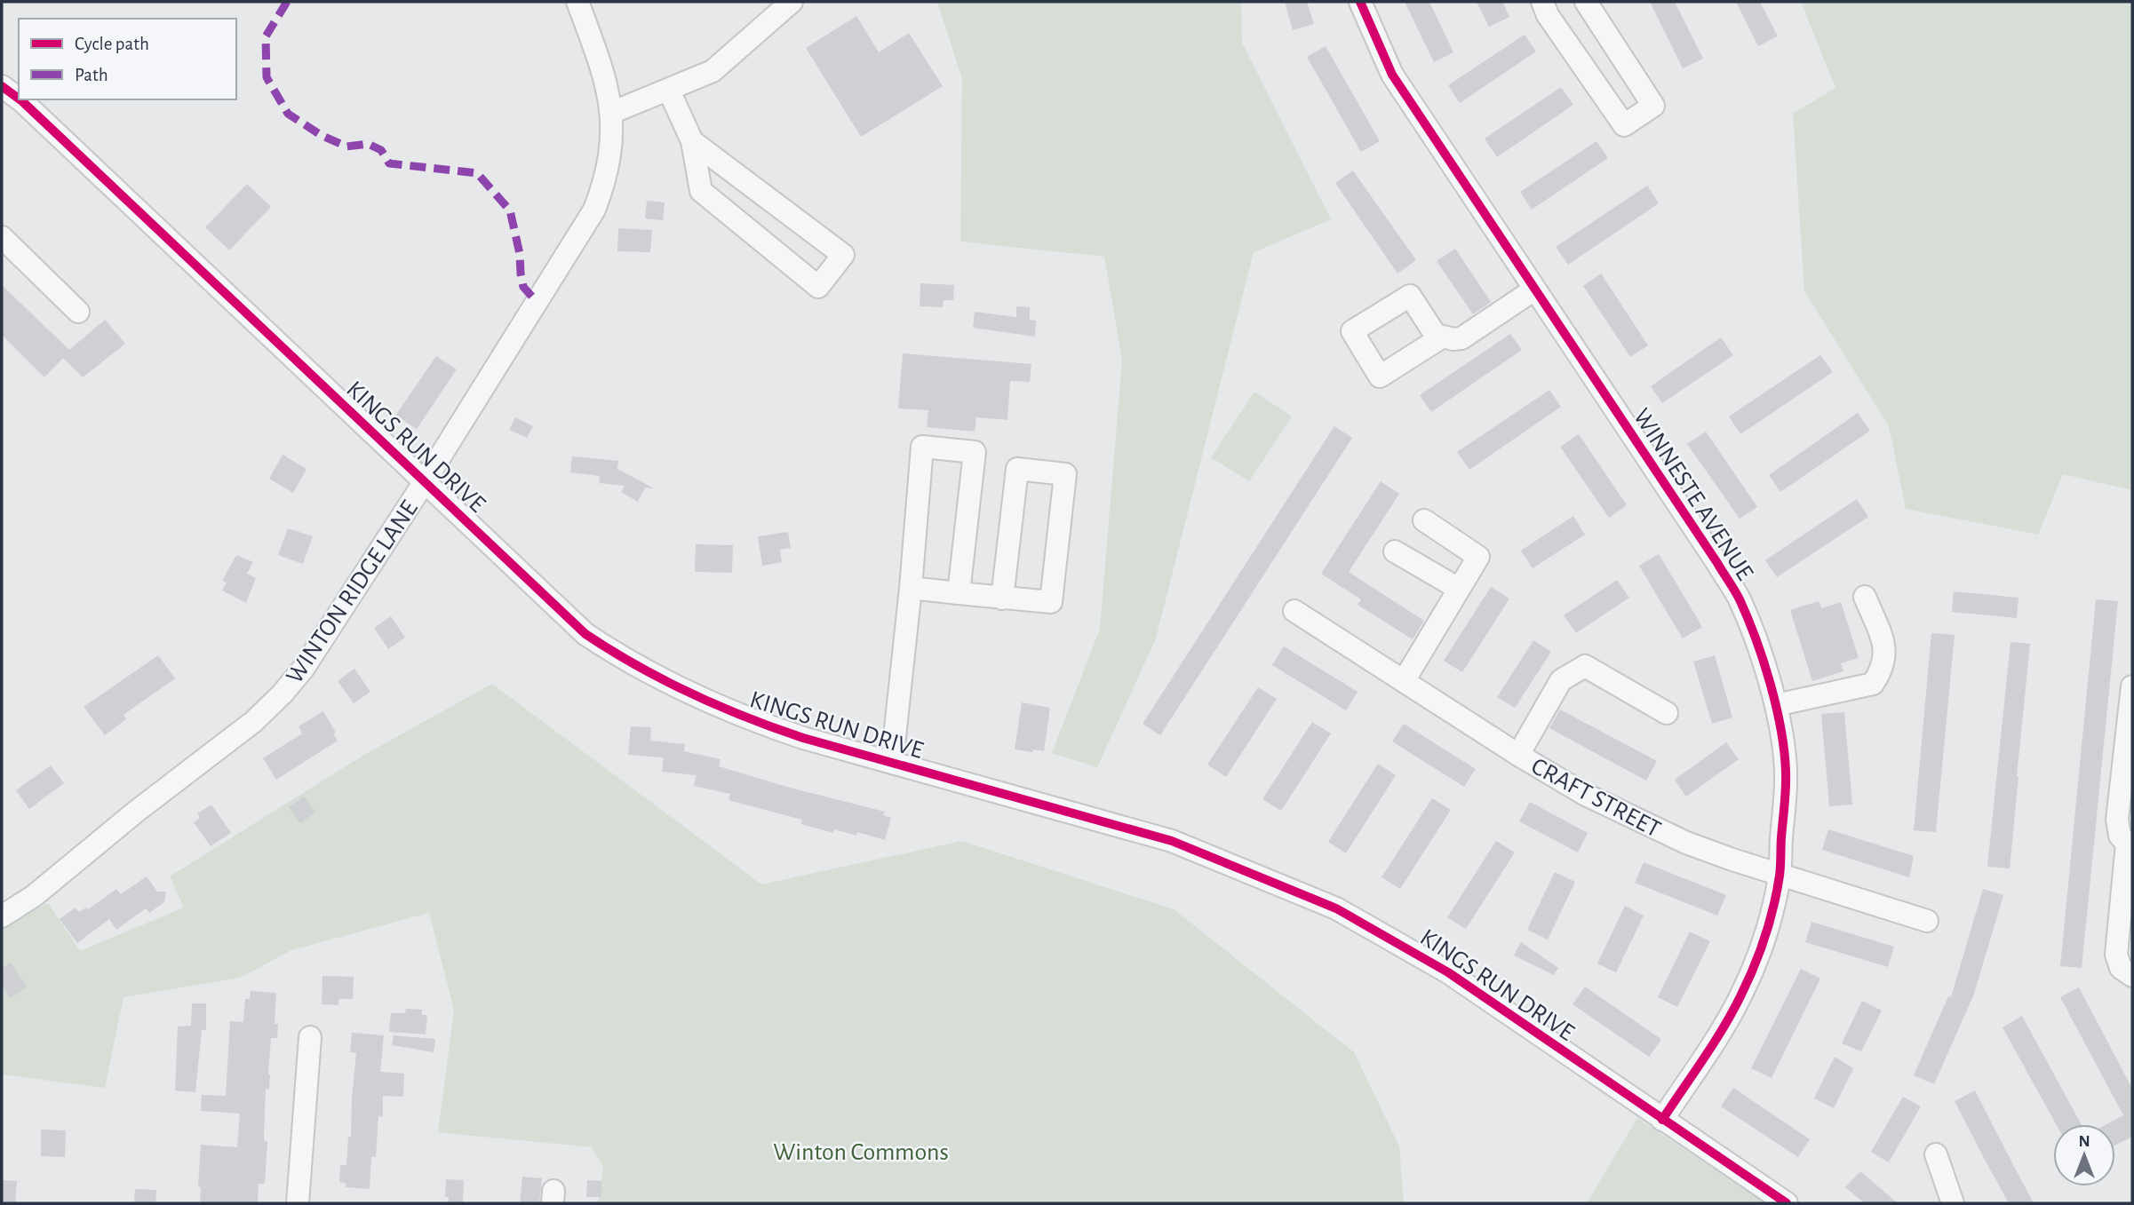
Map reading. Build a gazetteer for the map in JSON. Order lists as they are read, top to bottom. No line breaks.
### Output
{"streets":{"street":["KINGS RUN DRIVE","WINNESTE AVENUE","WINTON RIDGE LANE","CRAFT STREET"]},"crossings":[["KINGS RUN DRIVE","WINNESTE AVENUE"],["KINGS RUN DRIVE","WINTON RIDGE LANE"],["WINNESTE AVENUE","CRAFT STREET"]],"parks":["Winton Commons"],"legend":["Cycle path","Path"],"north":"top"}
